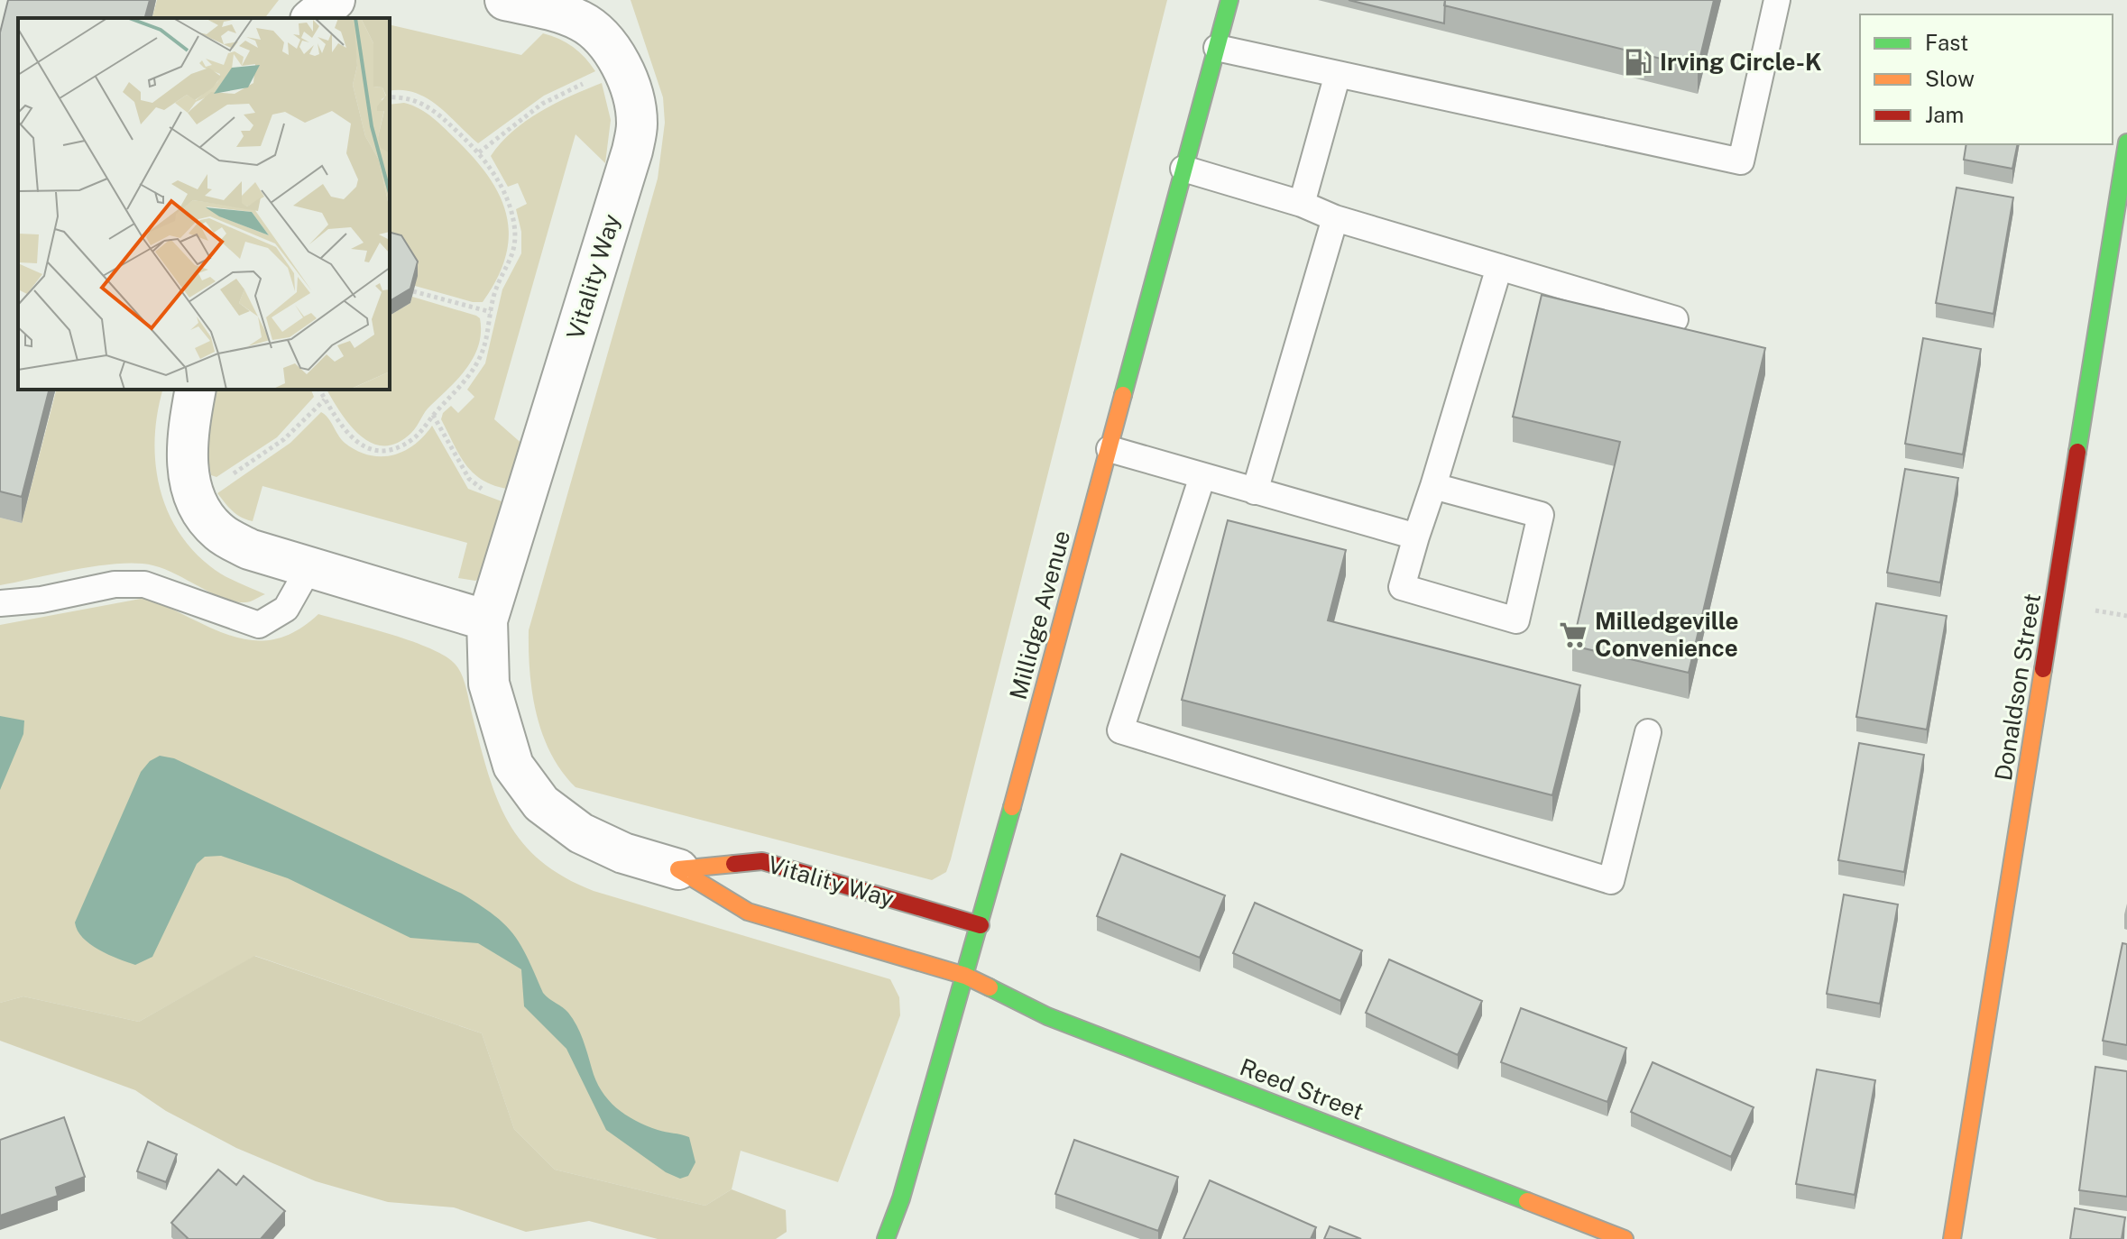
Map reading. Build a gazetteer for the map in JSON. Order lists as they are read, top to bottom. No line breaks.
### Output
{"streets":{"street":["Vitality Way","Millidge Avenue","Donaldson Street","Reed Street"]},"crossings":[["Vitality Way","Millidge Avenue"],["Vitality Way","Reed Street"],["Millidge Avenue","Reed Street"]],"places":{"fuel station":["Irving Circle-K"],"supermarket":["Milledgeville Convenience"]},"legend":["Fast","Slow","Jam"]}
